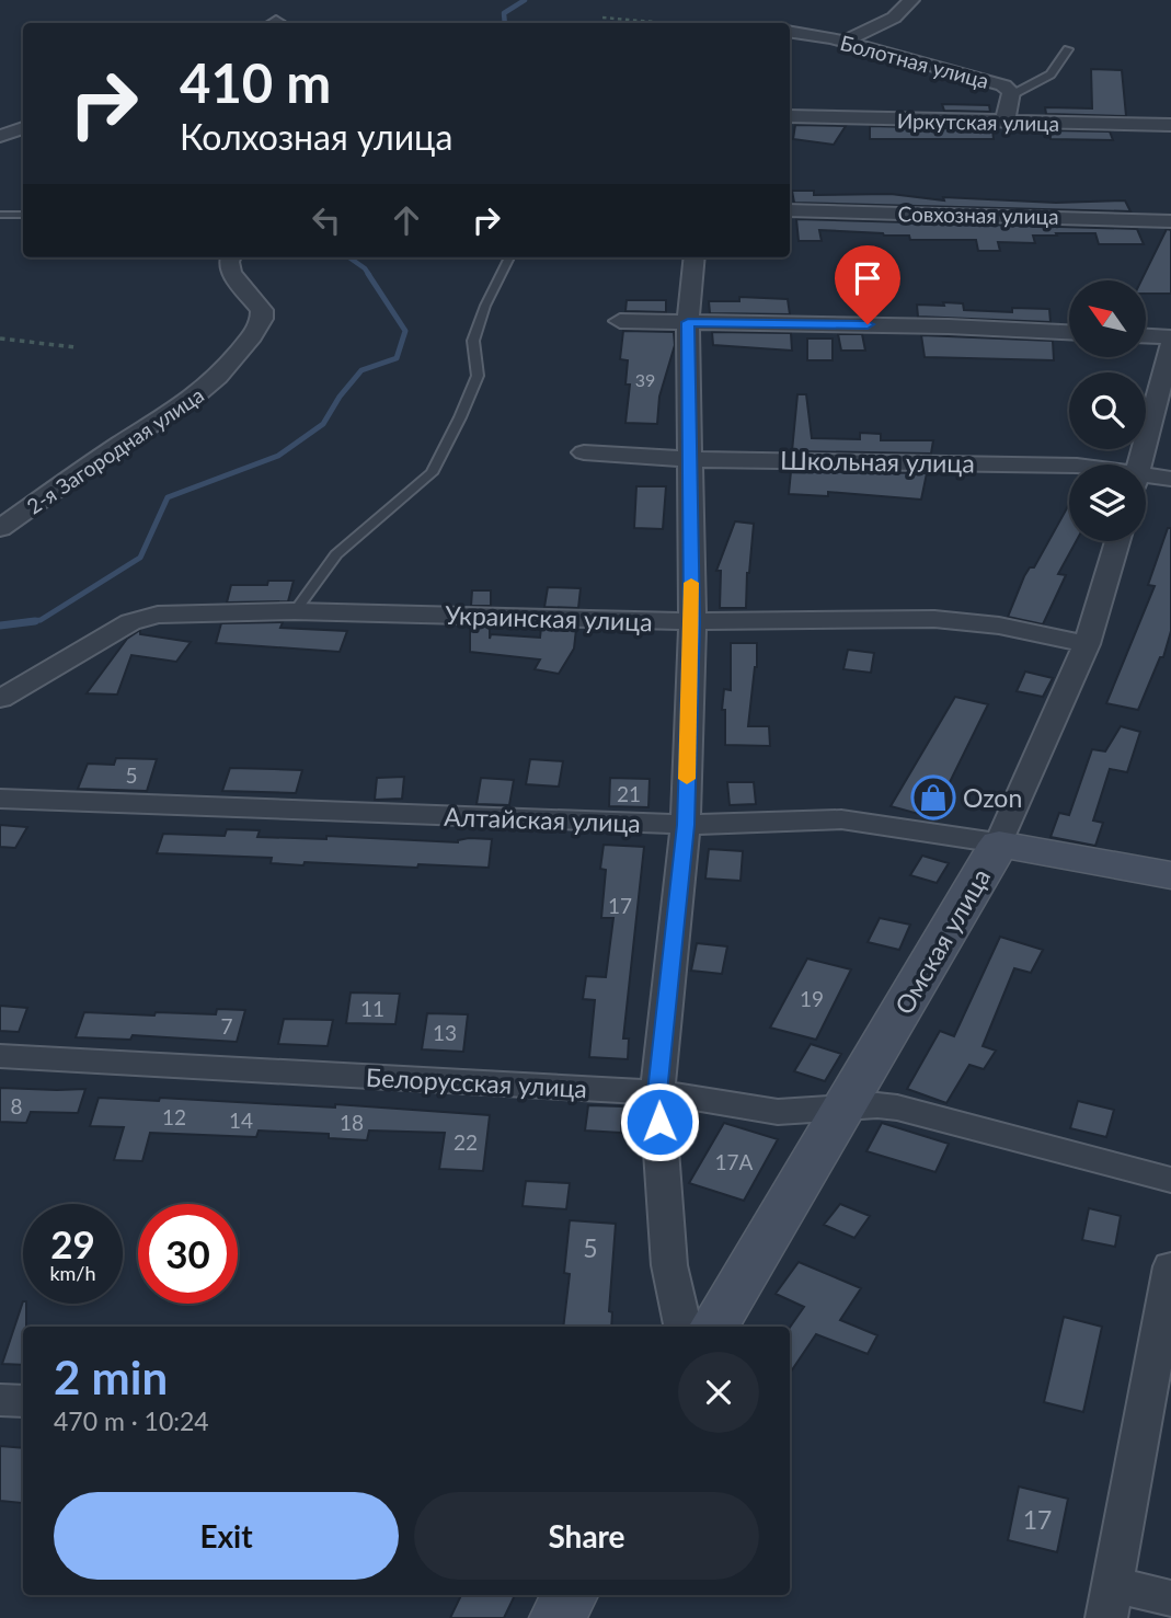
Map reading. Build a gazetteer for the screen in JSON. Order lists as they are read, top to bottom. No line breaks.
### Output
{"streets":{"street":["Болотная улица","Иркутская улица","Совхозная улица","2-я Загородная улица","Школьная улица","Украинская улица","Алтайская улица","Омская улица","Белорусская улица"]},"crossings":[["Болотная улица","Иркутская улица"],["Украинская улица","Омская улица"],["Алтайская улица","Омская улица"],["Омская улица","Белорусская улица"]],"places":{"shop":["Ozon"]},"house_numbers":["39","5","21","17","19","11","7","13","8","12","14","18","22","17А","5","17"],"north":"top left","page":{"turn":["410 m","Колхозная улица"],"speed":"29 km/h","limit":"30","heading":["2 min","470 m · 10:24"],"buttons":["Exit","Share"]}}
